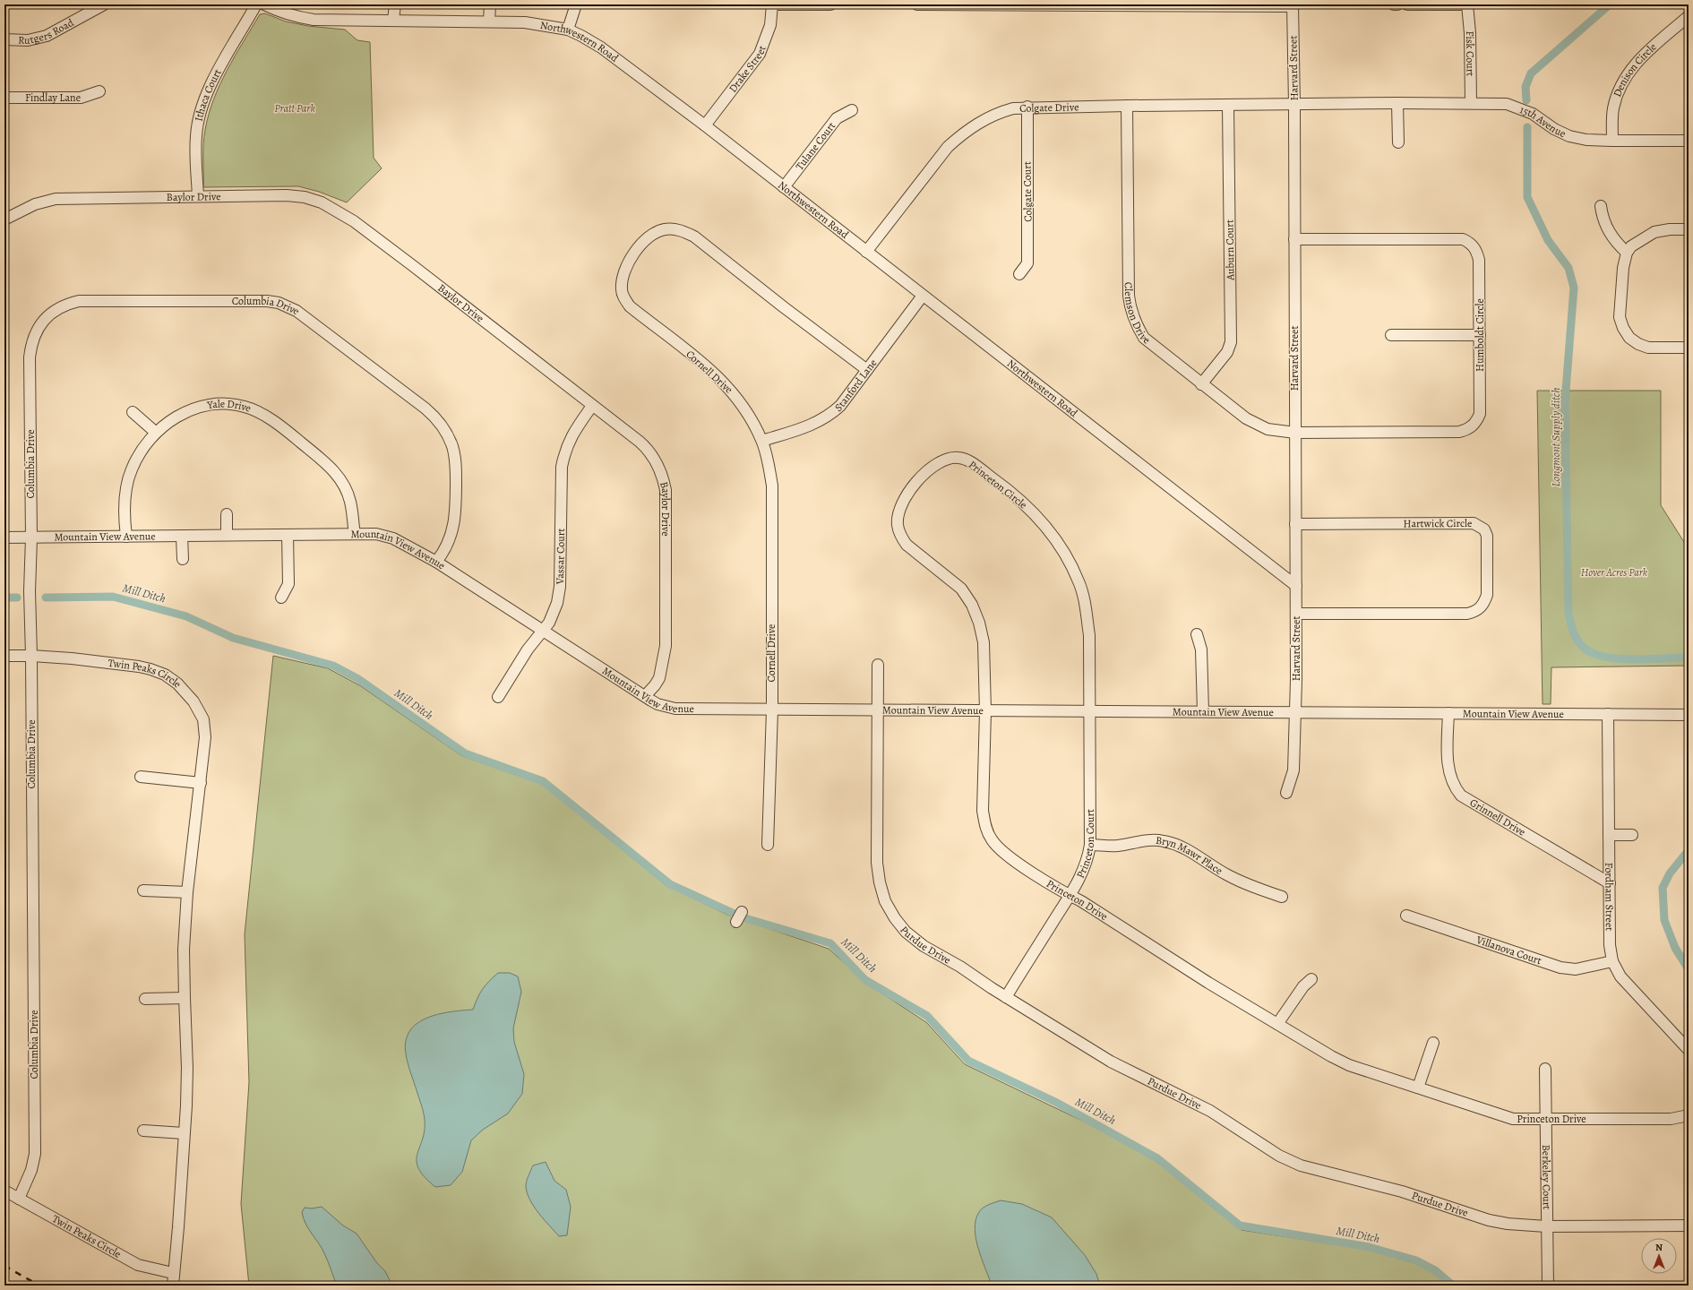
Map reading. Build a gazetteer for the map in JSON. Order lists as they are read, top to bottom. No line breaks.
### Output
{"streets":{"street":["Rutgers Road","Northwestern Road","Fisk Court","Drake Street","Harvard Street","Denison Circle","Ithaca Court","Findlay Lane","Colgate Drive","15th Avenue","Tulane Court","Colgate Court","Baylor Drive","Auburn Court","Columbia Drive","Clemson Drive","Humboldt Circle","Cornell Drive","Stanford Lane","Yale Drive","Princeton Circle","Hartwick Circle","Mountain View Avenue","Vassar Court","Twin Peaks Circle","Grinnell Drive","Princeton Court","Bryn Mawr Place","Fordham Street","Princeton Drive","Purdue Drive","Villanova Court","Berkeley Court"]},"crossings":[["Northwestern Road","Drake Street"],["Northwestern Road","Harvard Street"],["Northwestern Road","Colgate Drive"],["Northwestern Road","Tulane Court"],["Northwestern Road","Stanford Lane"],["Fisk Court","15th Avenue"],["Harvard Street","Colgate Drive"],["Harvard Street","15th Avenue"],["Harvard Street","Clemson Drive"],["Harvard Street","Humboldt Circle"],["Harvard Street","Hartwick Circle"],["Harvard Street","Mountain View Avenue"],["Denison Circle","15th Avenue"],["Ithaca Court","Baylor Drive"],["Colgate Drive","15th Avenue"],["Colgate Drive","Colgate Court"],["Colgate Drive","Auburn Court"],["Colgate Drive","Clemson Drive"],["Baylor Drive","Mountain View Avenue"],["Baylor Drive","Vassar Court"],["Auburn Court","Clemson Drive"],["Columbia Drive","Mountain View Avenue"],["Columbia Drive","Twin Peaks Circle"],["Clemson Drive","Humboldt Circle"],["Cornell Drive","Stanford Lane"],["Cornell Drive","Mountain View Avenue"],["Yale Drive","Mountain View Avenue"],["Princeton Circle","Mountain View Avenue"],["Princeton Circle","Princeton Court"],["Princeton Circle","Princeton Drive"],["Mountain View Avenue","Vassar Court"],["Mountain View Avenue","Grinnell Drive"],["Mountain View Avenue","Princeton Court"],["Mountain View Avenue","Fordham Street"],["Mountain View Avenue","Princeton Drive"],["Mountain View Avenue","Purdue Drive"],["Grinnell Drive","Fordham Street"],["Princeton Court","Bryn Mawr Place"],["Princeton Court","Princeton Drive"],["Princeton Court","Purdue Drive"],["Fordham Street","Villanova Court"],["Princeton Drive","Berkeley Court"],["Purdue Drive","Berkeley Court"]],"water":["Longmont Supply ditch","Mill Ditch"],"parks":["Pratt Park","Hover Acres Park"],"north":"top"}
